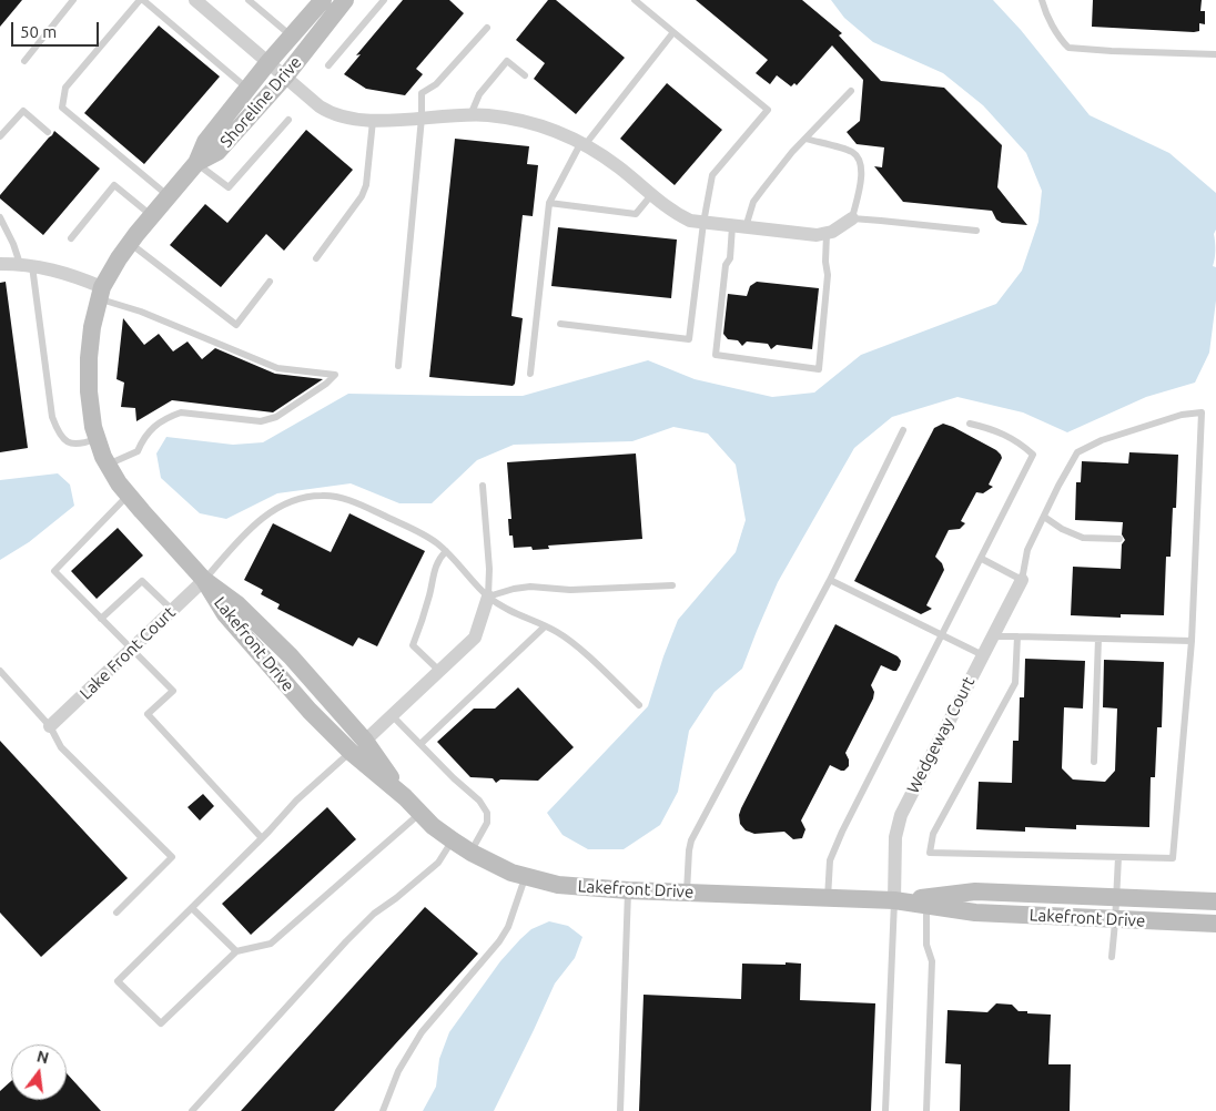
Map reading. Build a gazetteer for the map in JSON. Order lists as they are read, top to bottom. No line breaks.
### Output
{"streets":{"street":["Shoreline Drive","Lakefront Drive","Lake Front Court","Wedgeway Court"]},"crossings":[["Lakefront Drive","Lake Front Court"],["Lakefront Drive","Wedgeway Court"]],"scale_bar":"50 m","north":"top"}
